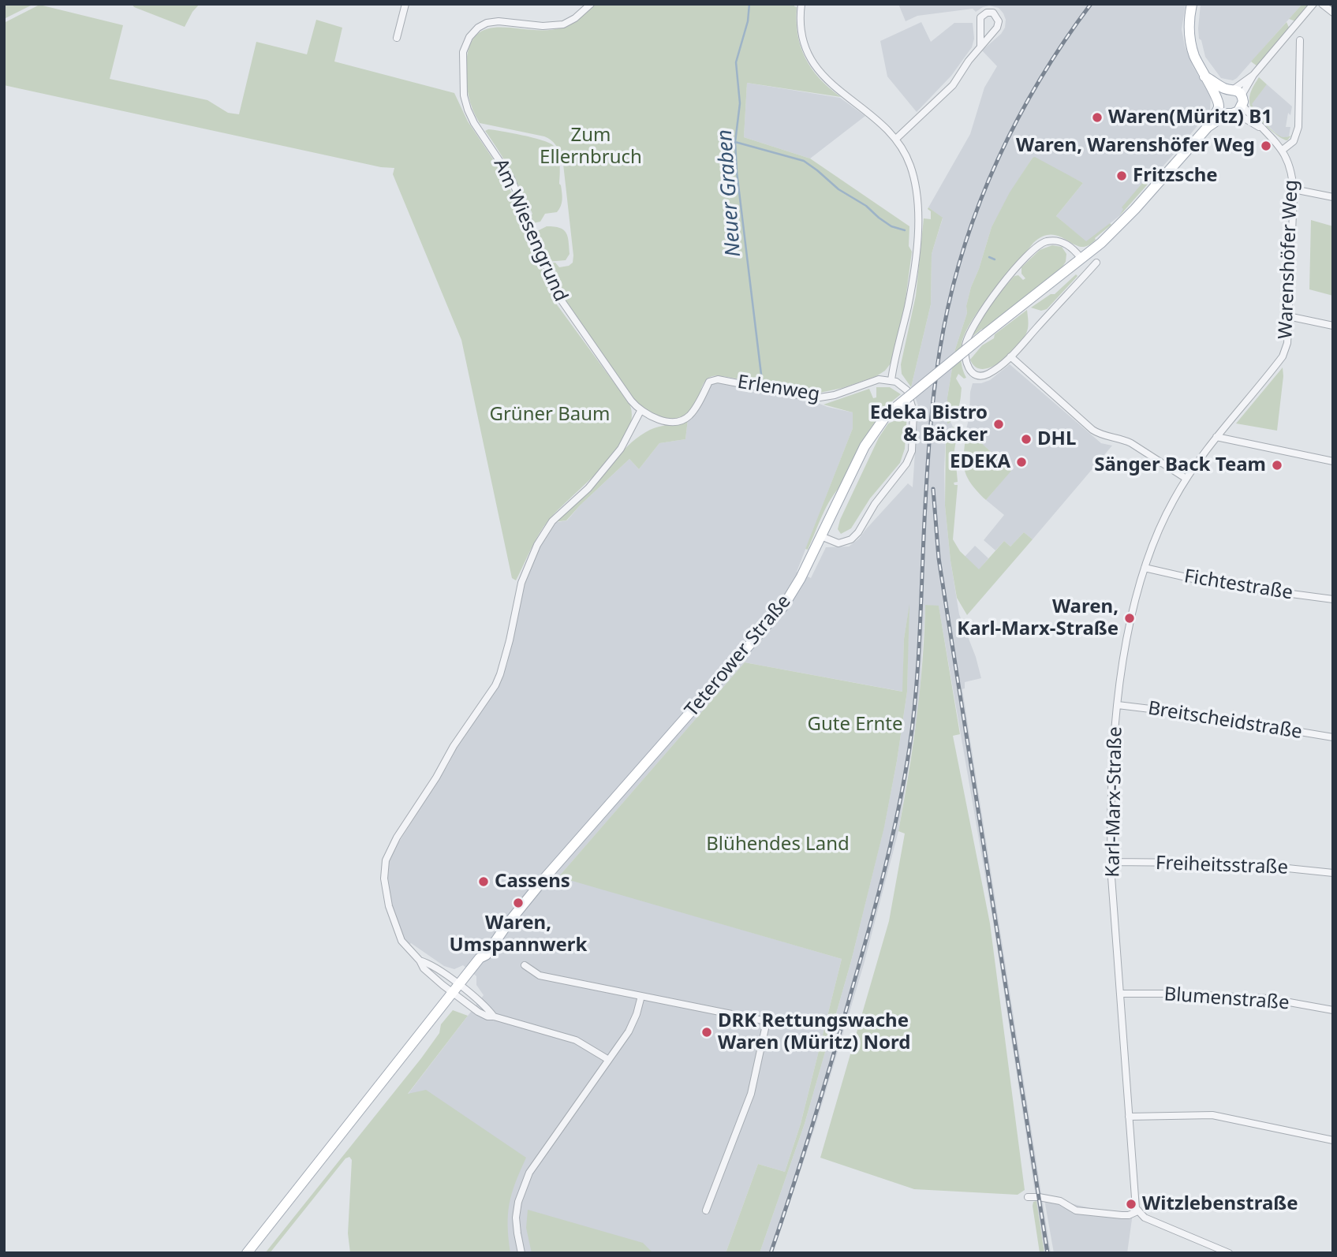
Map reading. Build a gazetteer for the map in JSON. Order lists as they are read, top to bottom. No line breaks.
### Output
{"streets":{"main road":["Teterower Straße"],"street":["Am Wiesengrund","Warenshöfer Weg","Erlenweg","Fichtestraße","Breitscheidstraße","Karl-Marx-Straße","Freiheitsstraße","Blumenstraße"]},"crossings":[["Am Wiesengrund","Erlenweg"],["Warenshöfer Weg","Teterower Straße"],["Warenshöfer Weg","Karl-Marx-Straße"],["Fichtestraße","Karl-Marx-Straße"],["Breitscheidstraße","Karl-Marx-Straße"],["Karl-Marx-Straße","Freiheitsstraße"],["Karl-Marx-Straße","Blumenstraße"]],"water":["Neuer Graben"],"parks":["Zum Ellernbruch","Grüner Baum","Gute Ernte","Blühendes Land"],"places":["Waren(Müritz) B1","Waren, Warenshöfer Weg","Fritzsche","Edeka Bistro & Bäcker","DHL","EDEKA","Sänger Back Team","Waren, Karl-Marx-Straße","Cassens","Waren, Umspannwerk","DRK Rettungswache Waren (Müritz) Nord","Witzlebenstraße"]}
